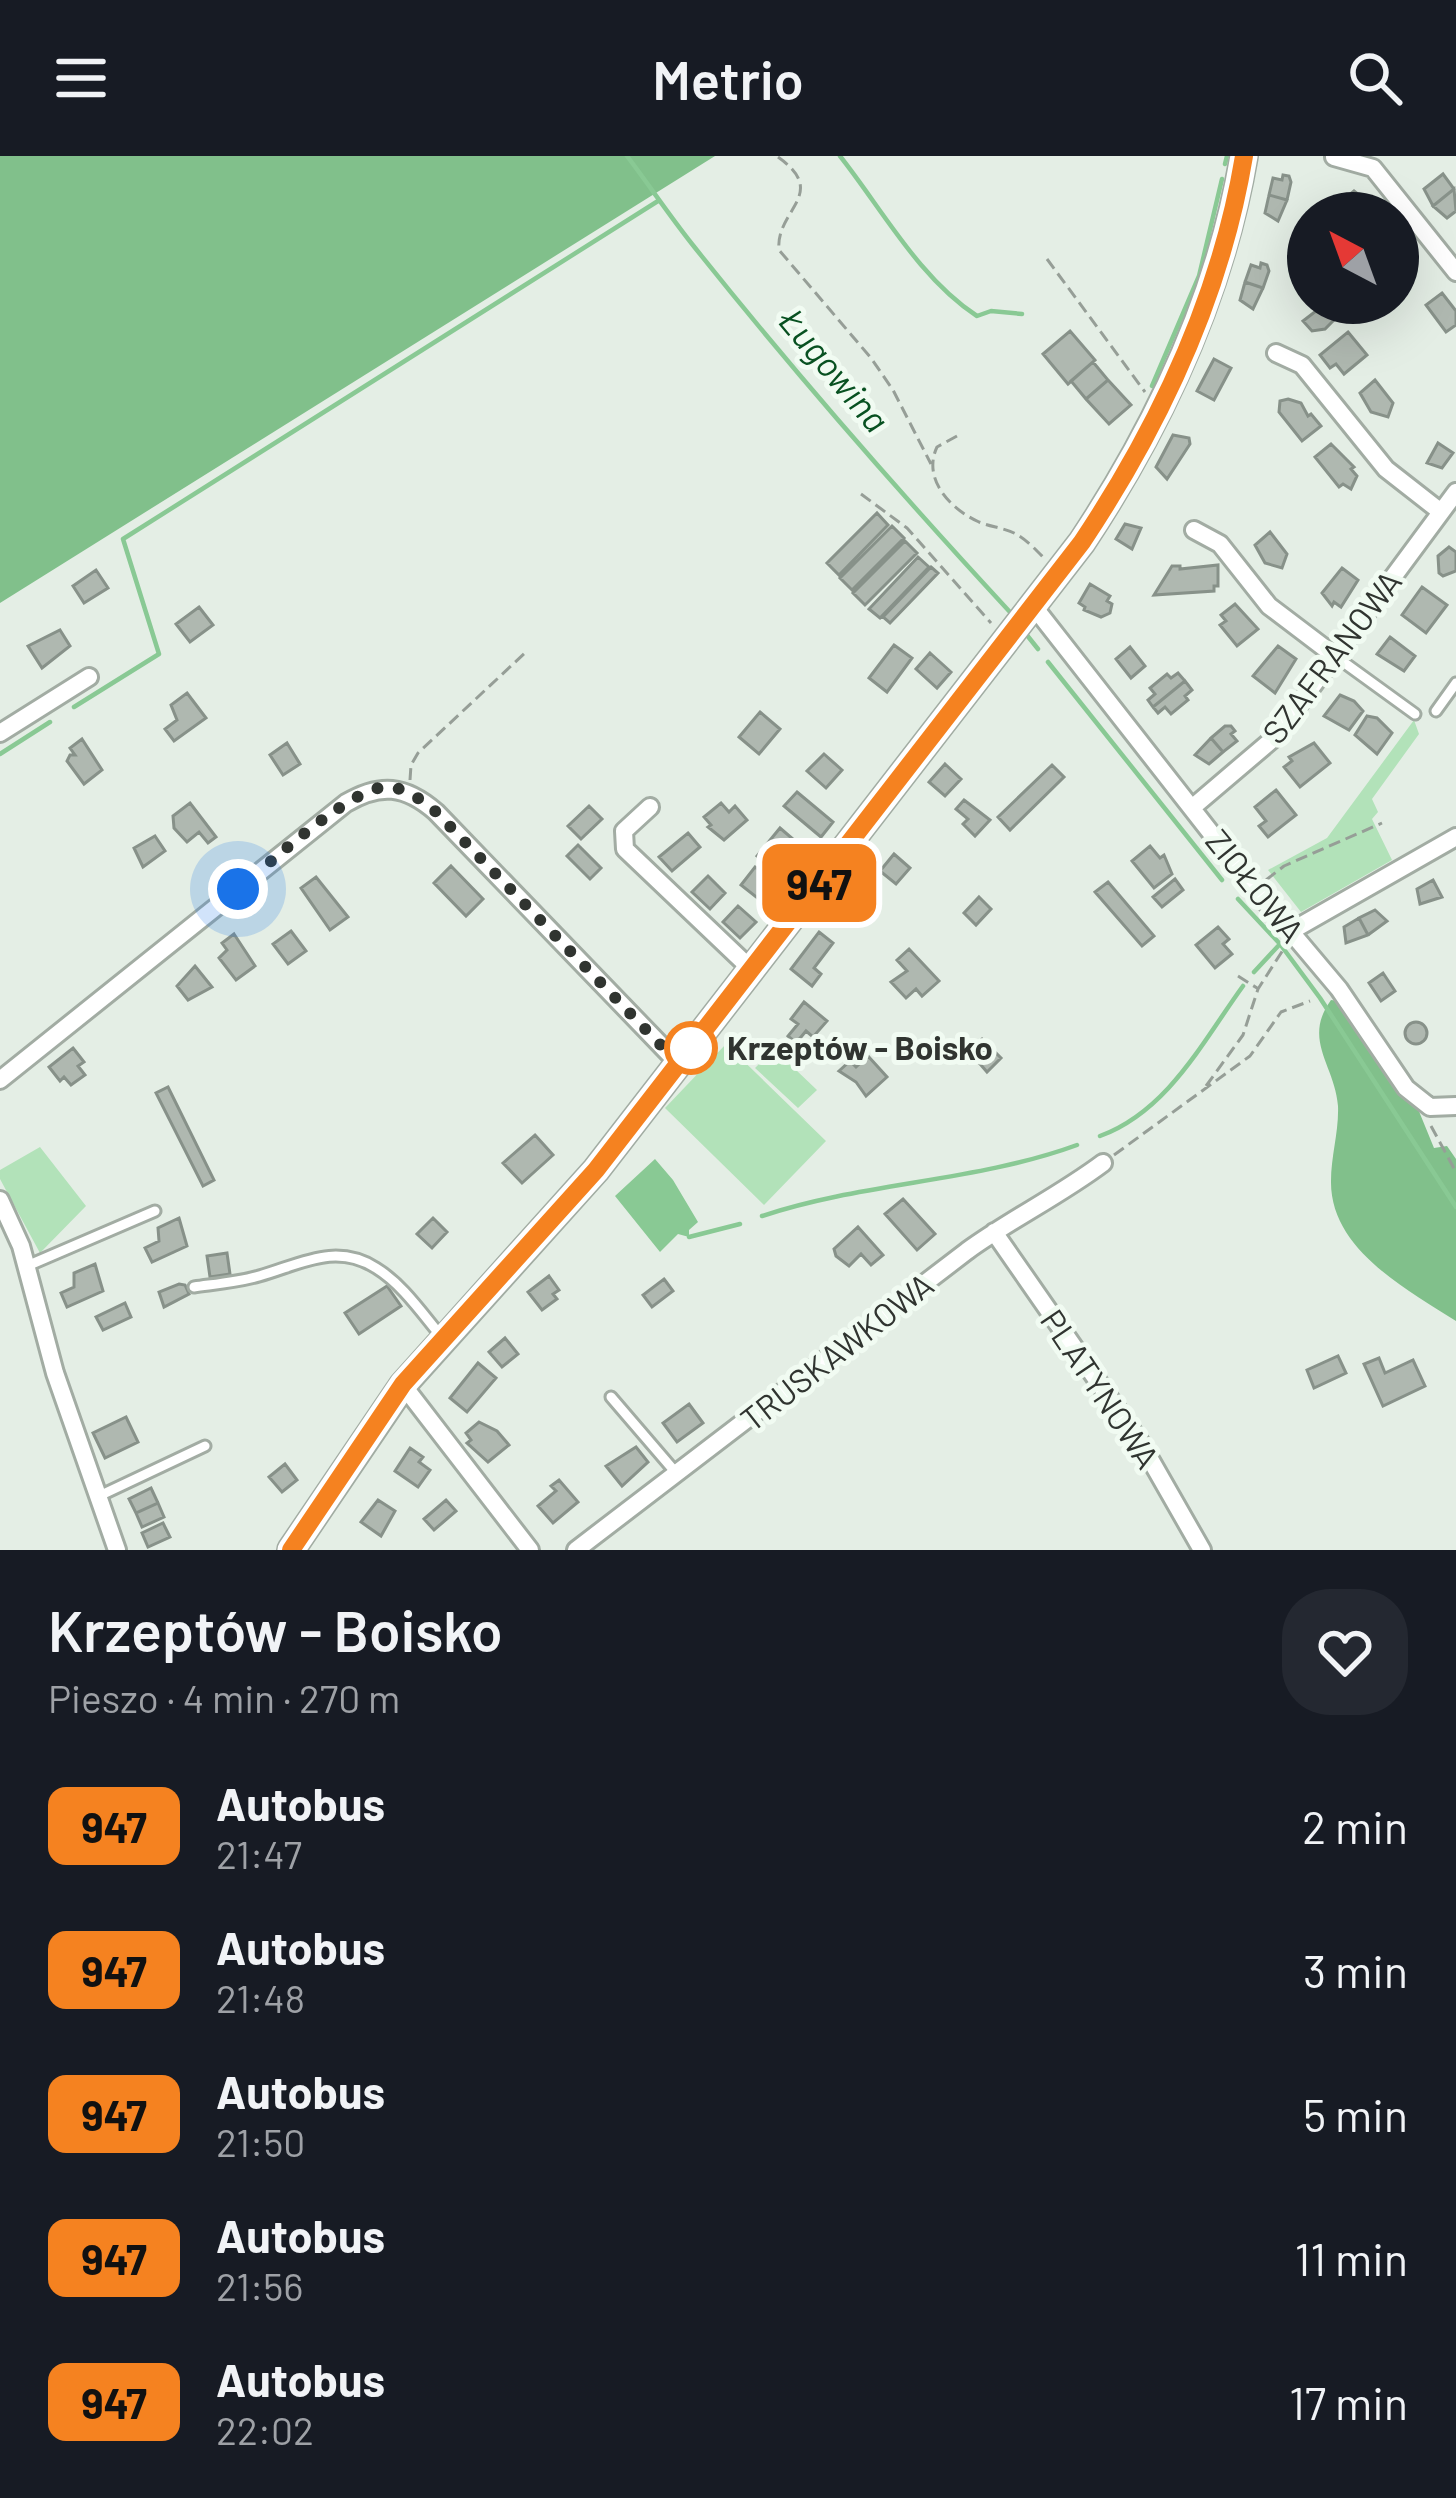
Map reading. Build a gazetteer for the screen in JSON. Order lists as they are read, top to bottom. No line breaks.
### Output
{"streets":{"street":["SZAFRANOWA","ZIOŁOWA","TRUSKAWKOWA","PLATYNOWA"]},"crossings":[["SZAFRANOWA","ZIOŁOWA"],["TRUSKAWKOWA","PLATYNOWA"]],"water":["Ługowina"],"places":["Krzeptów - Boisko"],"lines":["bus line 947"],"north":"top left","page":{"header":"Metrio","on_map":"947","heading":["Krzeptów - Boisko","Pieszo · 4 min · 270 m"],"list":[{"mark":"947","name":"Autobus","note":"21:47","value":"2 min"},{"mark":"947","name":"Autobus","note":"21:48","value":"3 min"},{"mark":"947","name":"Autobus","note":"21:50","value":"5 min"},{"mark":"947","name":"Autobus","note":"21:56","value":"11 min"},{"mark":"947","name":"Autobus","note":"22:02","value":"17 min"}]}}
